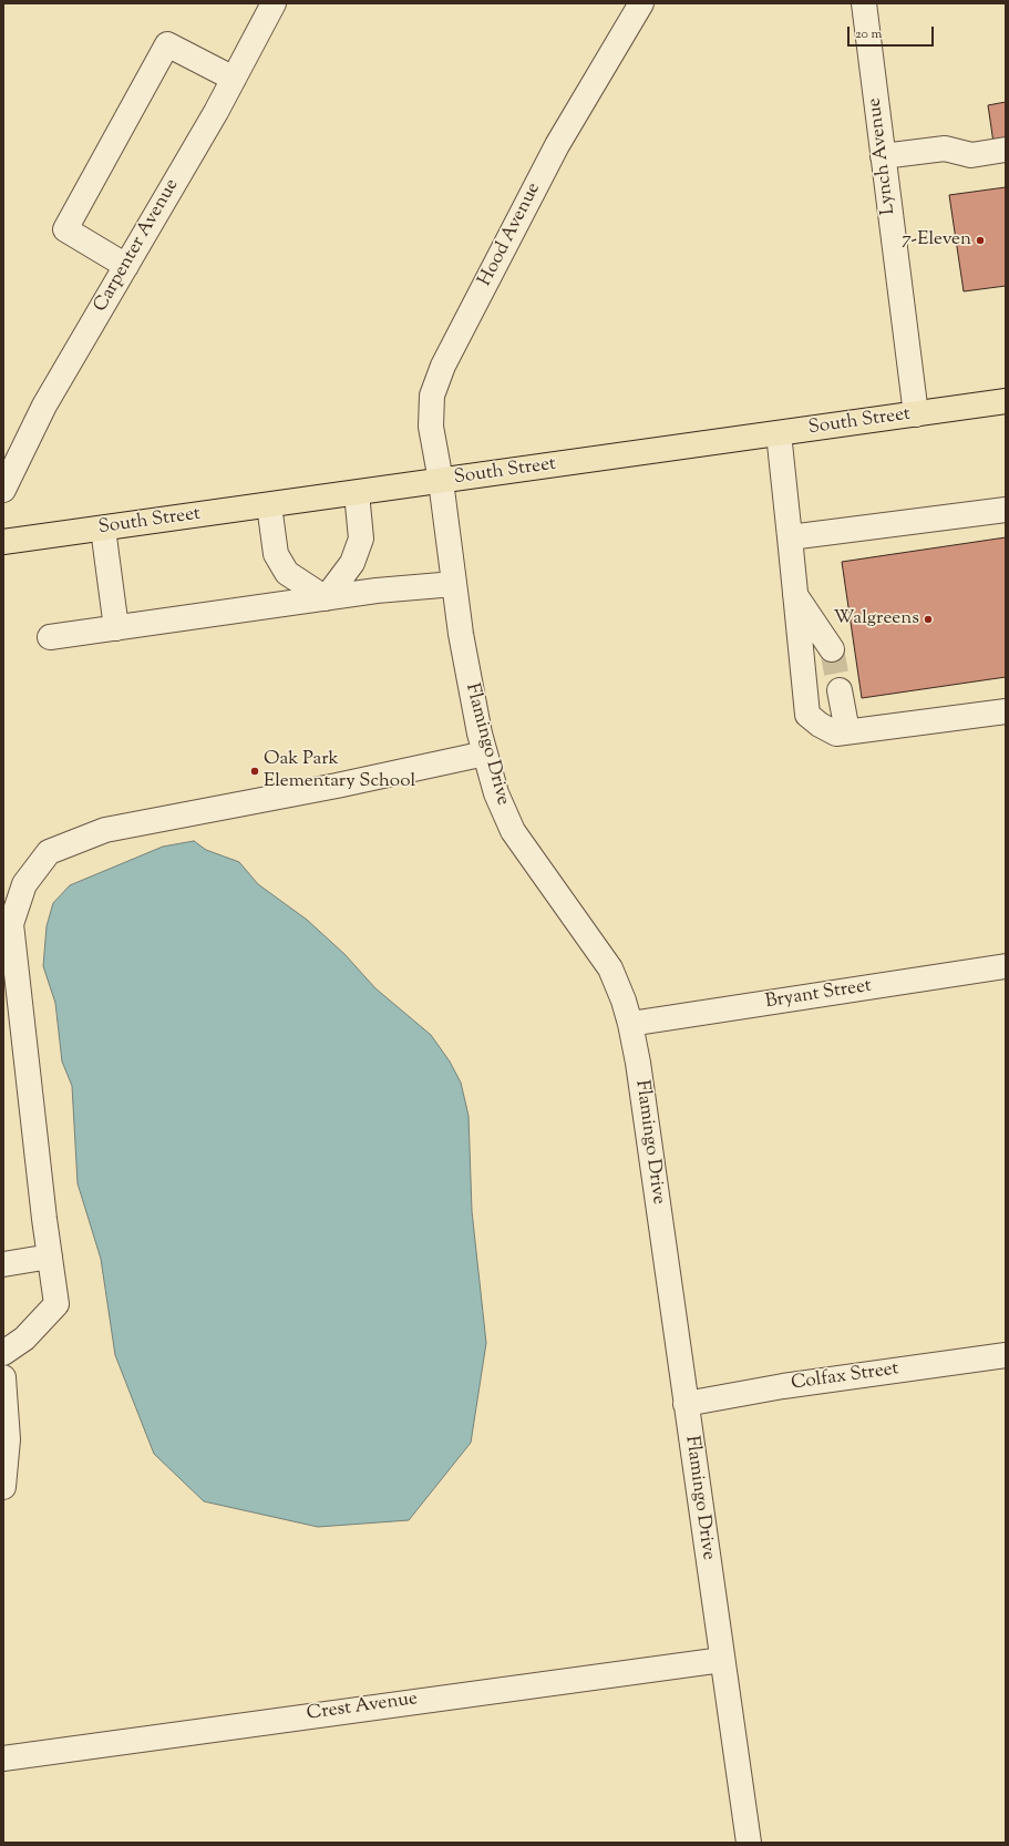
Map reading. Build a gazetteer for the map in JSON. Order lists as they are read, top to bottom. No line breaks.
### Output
{"streets":{"main road":["South Street"],"street":["Lynch Avenue","Hood Avenue","Carpenter Avenue","Flamingo Drive","Bryant Street","Colfax Street","Crest Avenue"]},"crossings":[["Lynch Avenue","South Street"],["Hood Avenue","South Street"],["Hood Avenue","Flamingo Drive"],["South Street","Flamingo Drive"],["Flamingo Drive","Bryant Street"],["Flamingo Drive","Colfax Street"],["Flamingo Drive","Crest Avenue"]],"places":["7-Eleven","Walgreens","Oak Park Elementary School"],"scale_bar":"20 m"}
